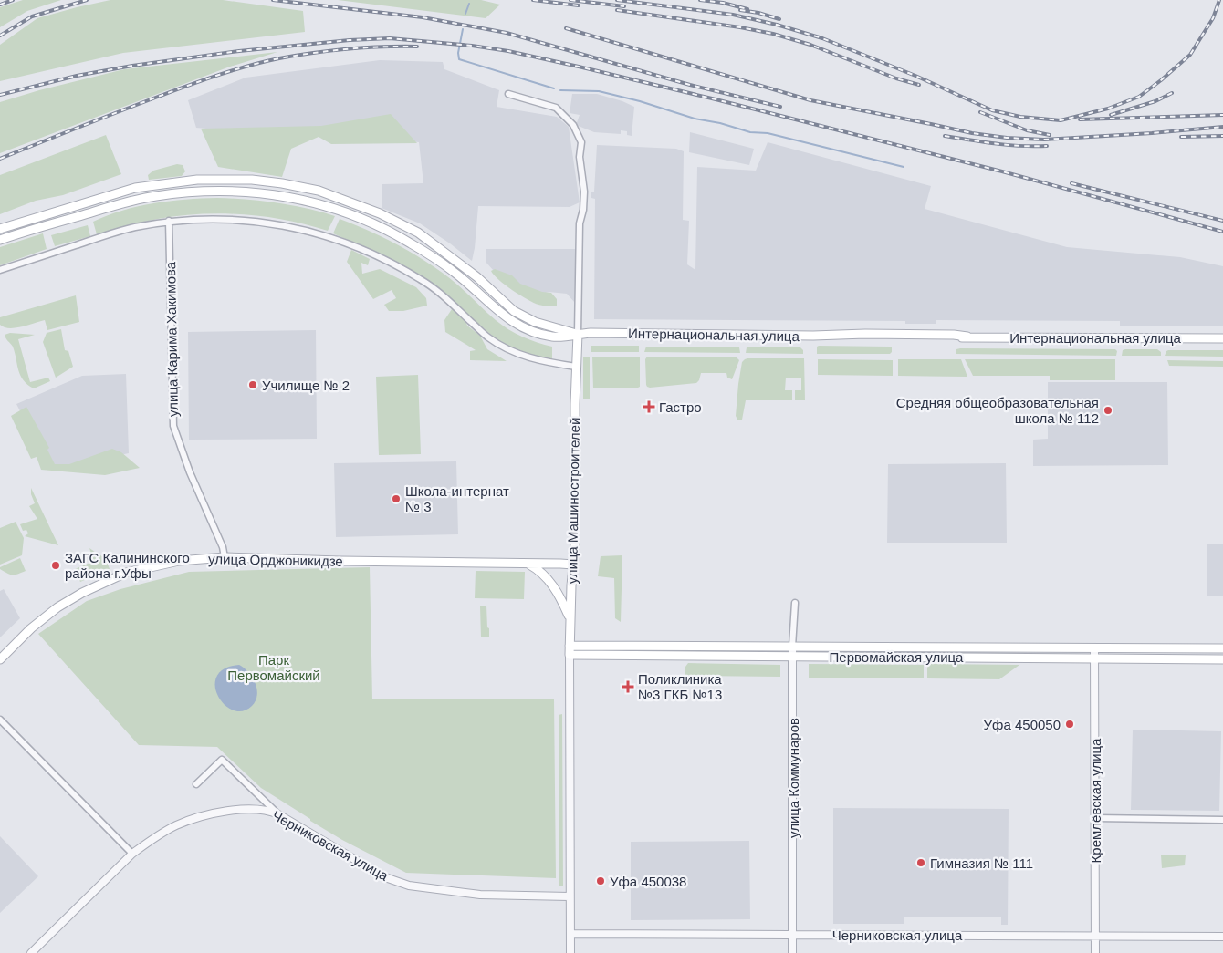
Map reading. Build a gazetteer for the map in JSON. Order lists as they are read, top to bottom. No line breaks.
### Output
{"streets":{"main road":["Интернациональная улица","улица Машиностроителей","улица Орджоникидзе","Первомайская улица"],"street":["улица Карима Хакимова","улица Коммунаров","Кремлёвская улица","Черниковская улица"]},"crossings":[["Интернациональная улица","улица Машиностроителей"],["улица Карима Хакимова","улица Орджоникидзе"],["улица Машиностроителей","улица Орджоникидзе"],["улица Машиностроителей","Первомайская улица"],["улица Машиностроителей","Черниковская улица"],["Первомайская улица","улица Коммунаров"],["Первомайская улица","Кремлёвская улица"],["улица Коммунаров","Черниковская улица"],["Кремлёвская улица","Черниковская улица"]],"parks":["Парк Первомайский"],"places":{"other":["Училище № 2","Средняя общеобразовательная школа № 112","Школа-интернат № 3","ЗАГС Калининского района г.Уфы","Уфа 450050","Гимназия № 111","Уфа 450038"],"health":["Гастро","Поликлиника №3 ГКБ №13"]}}
